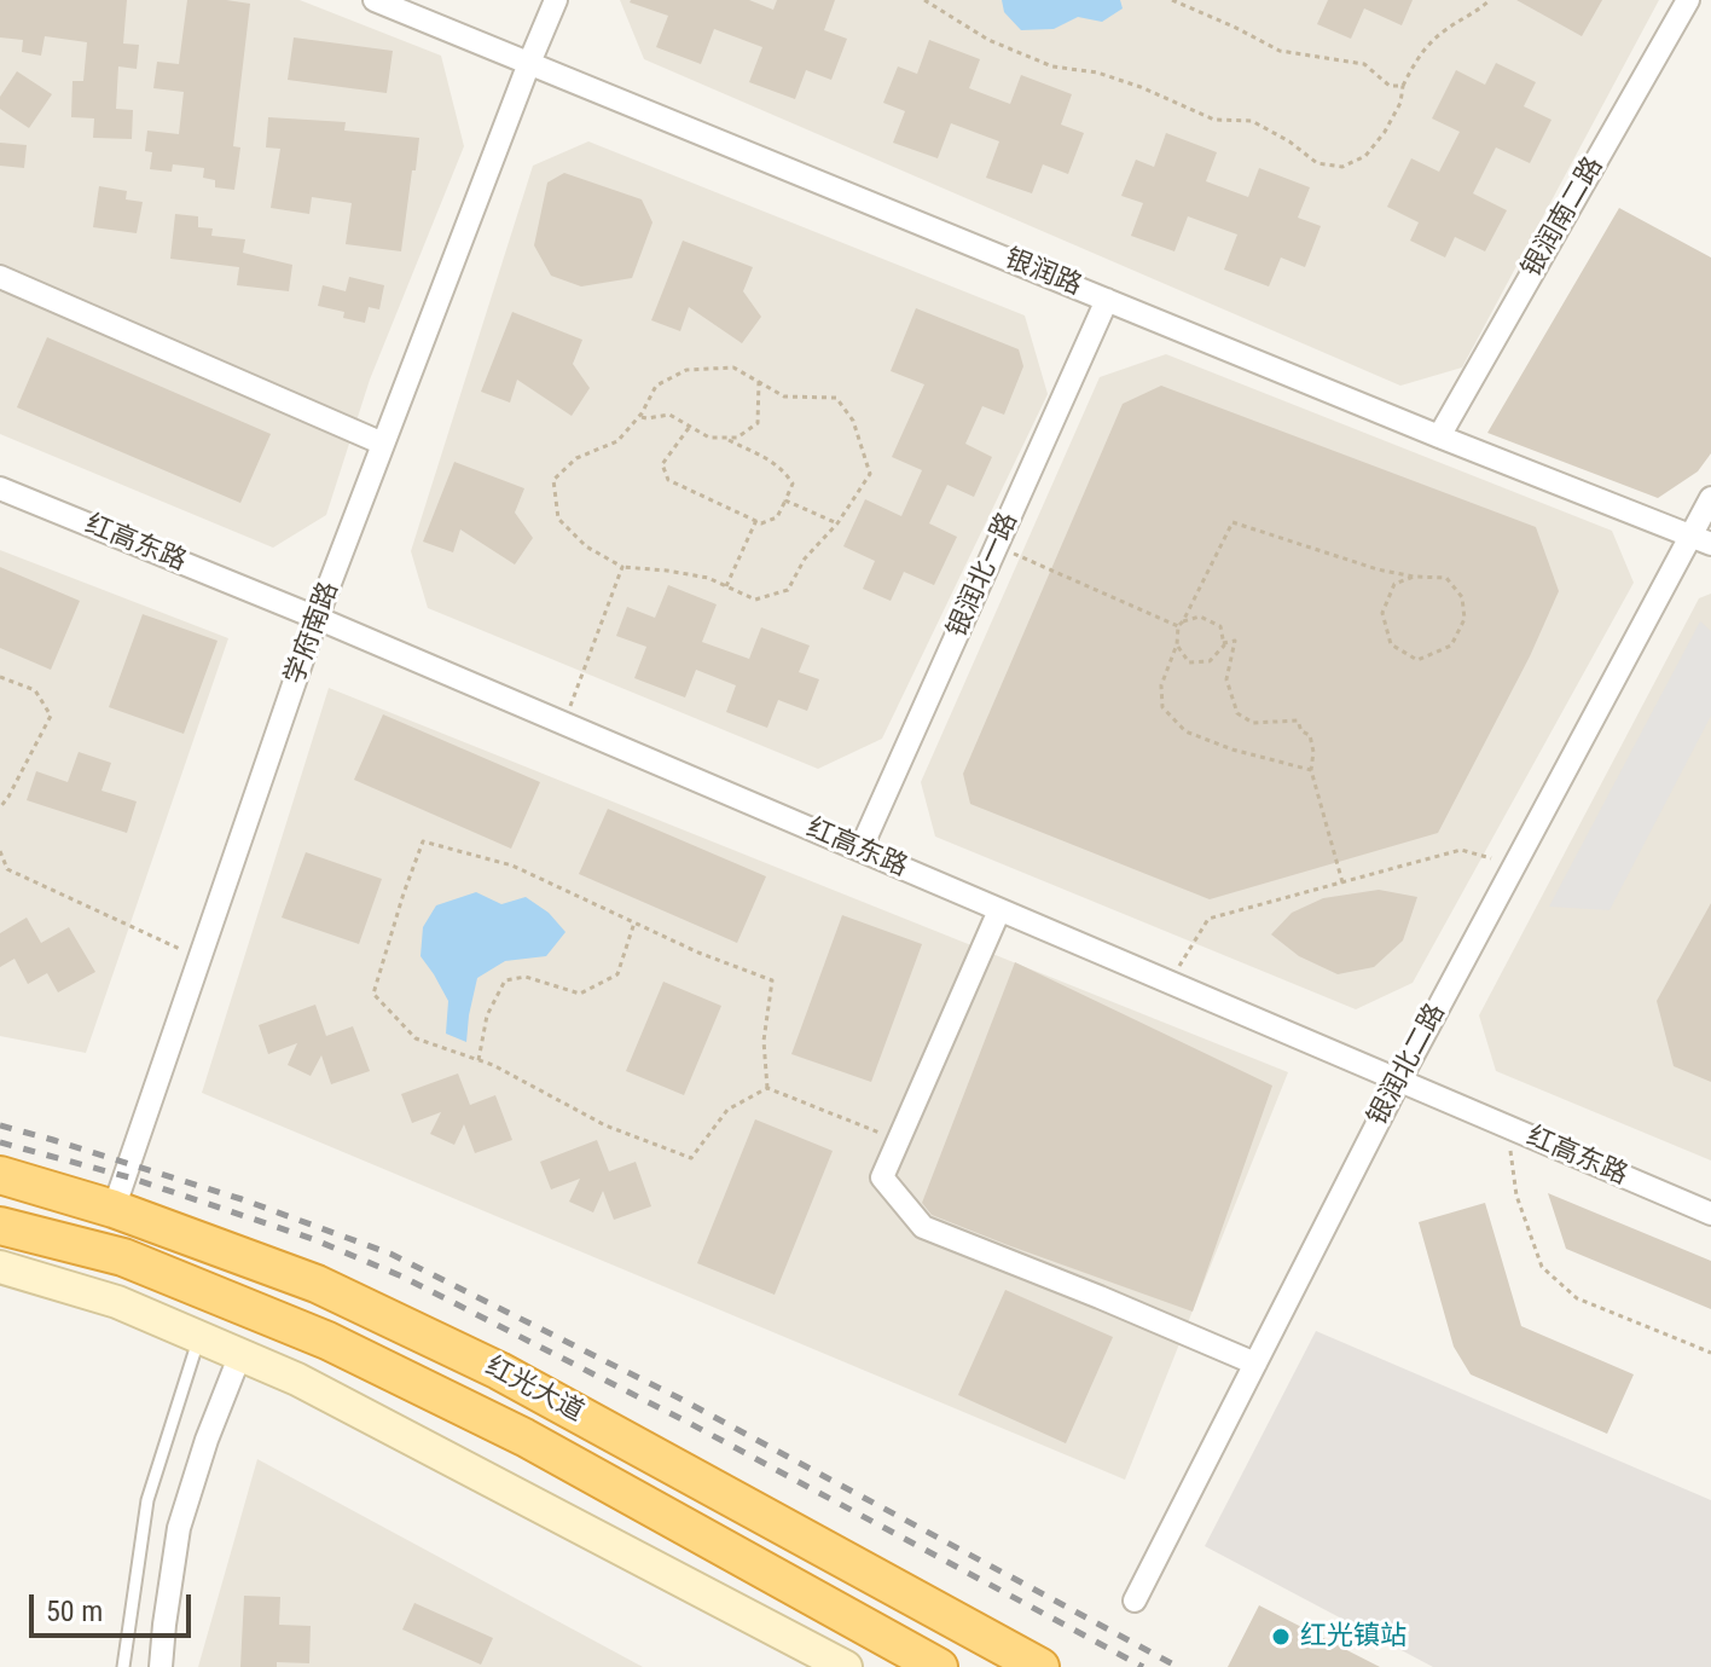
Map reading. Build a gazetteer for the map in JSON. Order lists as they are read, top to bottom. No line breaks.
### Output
{"streets":{"highway":["红光大道"],"street":["银润南二路","银润路","红高东路","银润北一路","学府南路","银润北二路"]},"crossings":[["银润南二路","银润路"],["银润路","银润北一路"],["银润路","学府南路"],["银润路","银润北二路"],["红高东路","银润北一路"],["红高东路","学府南路"],["红高东路","银润北二路"],["学府南路","红光大道"]],"places":["红光镇站"],"scale_bar":"50 m"}
